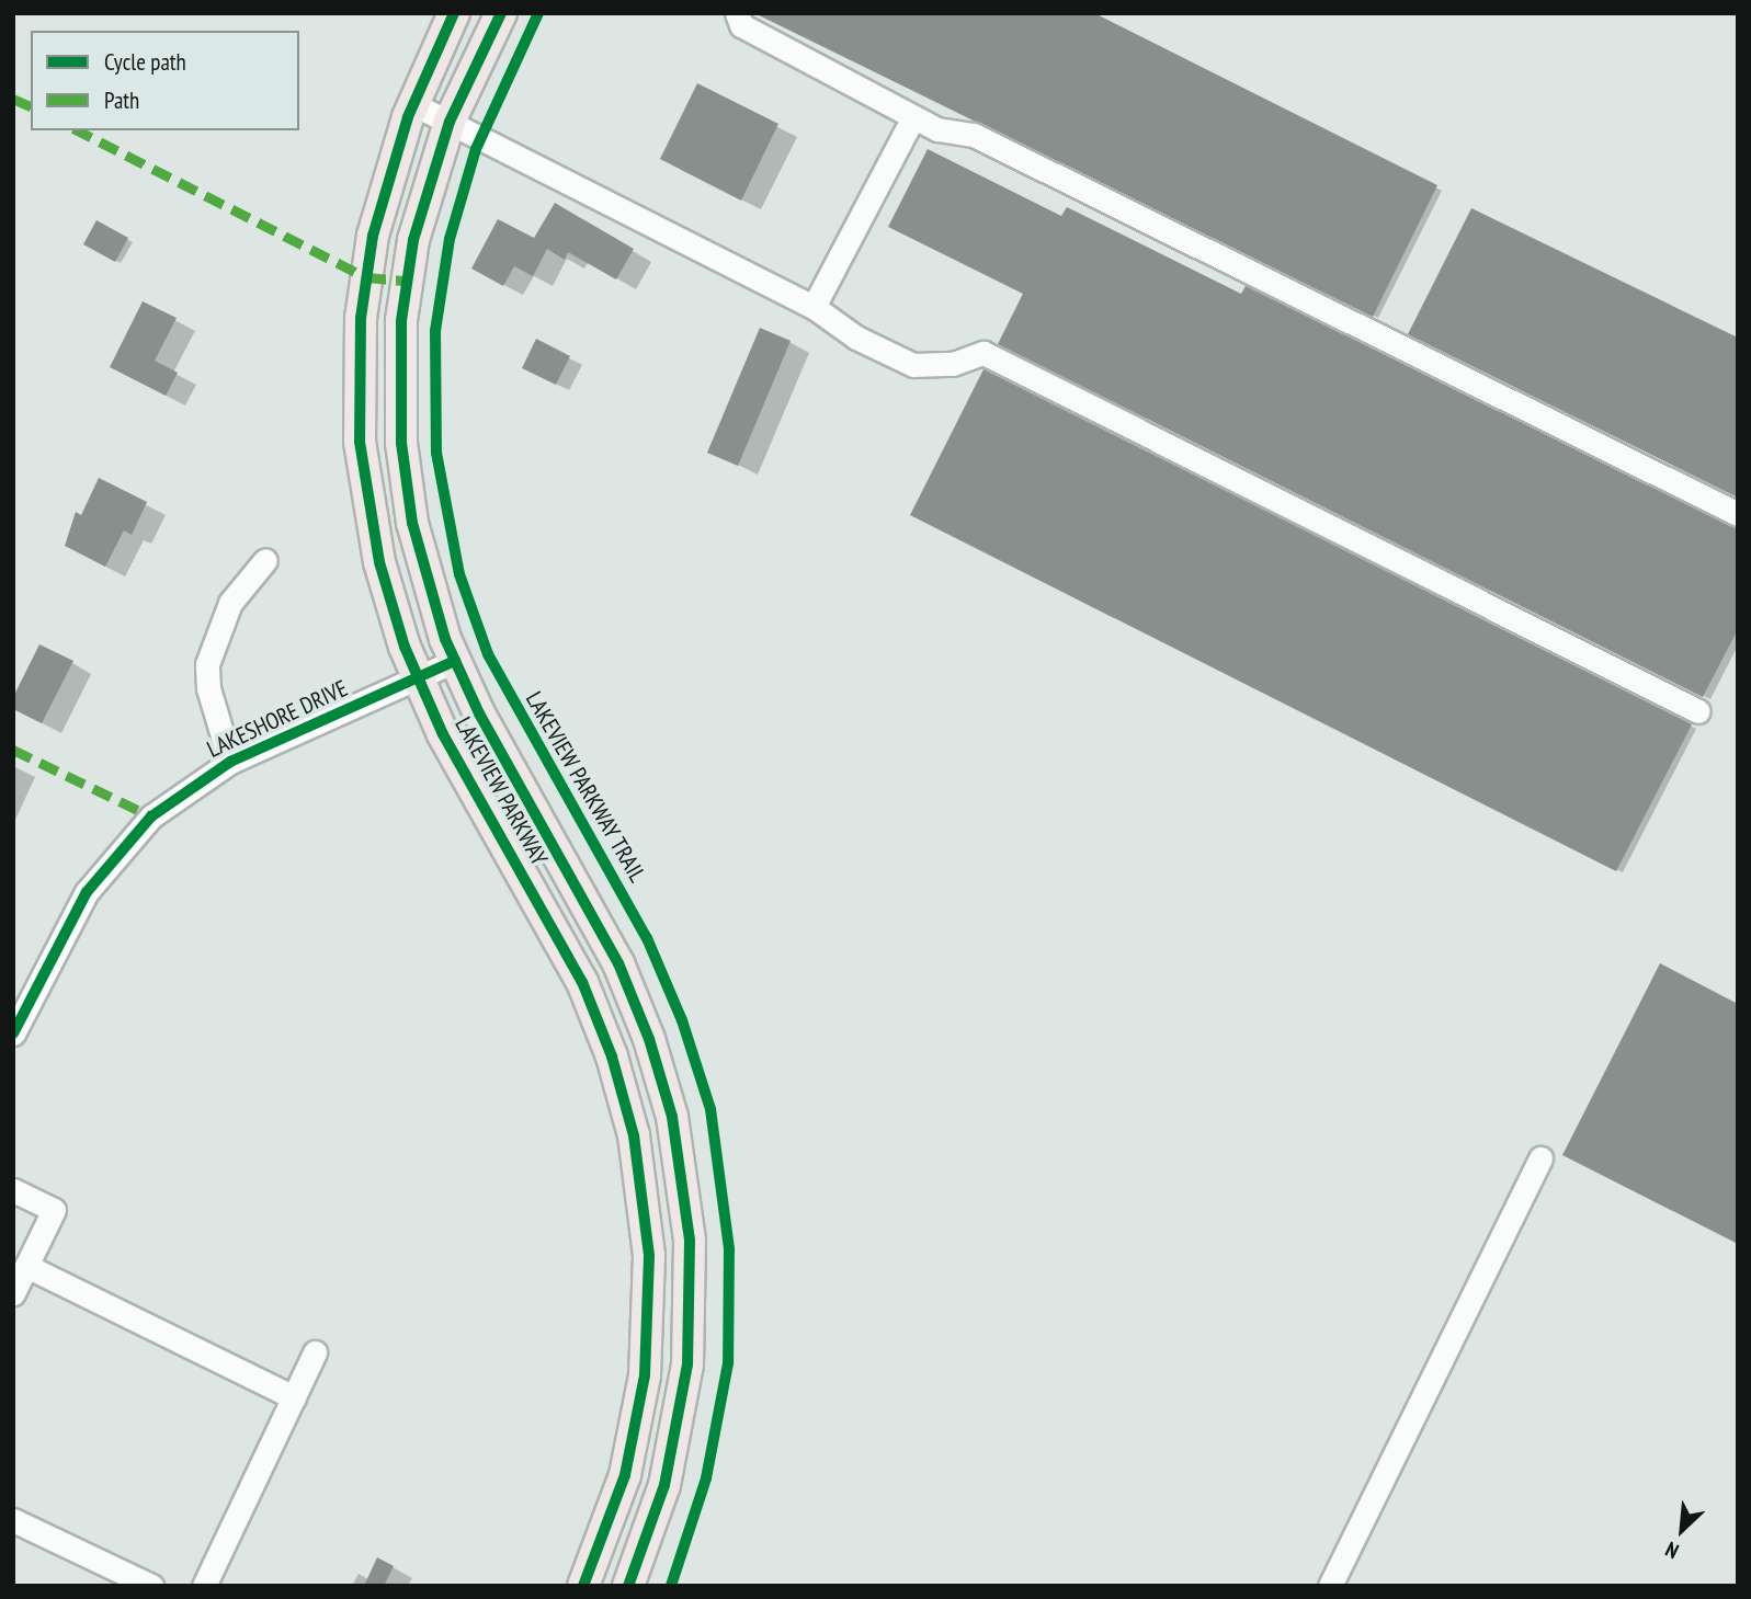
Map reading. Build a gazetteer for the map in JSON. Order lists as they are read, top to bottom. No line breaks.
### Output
{"streets":{"main road":["LAKEVIEW PARKWAY"],"street":["LAKESHORE DRIVE"],"cycle path":["LAKEVIEW PARKWAY TRAIL"]},"crossings":[["LAKESHORE DRIVE","LAKEVIEW PARKWAY"]],"legend":["Cycle path","Path"],"north":"bottom left"}
